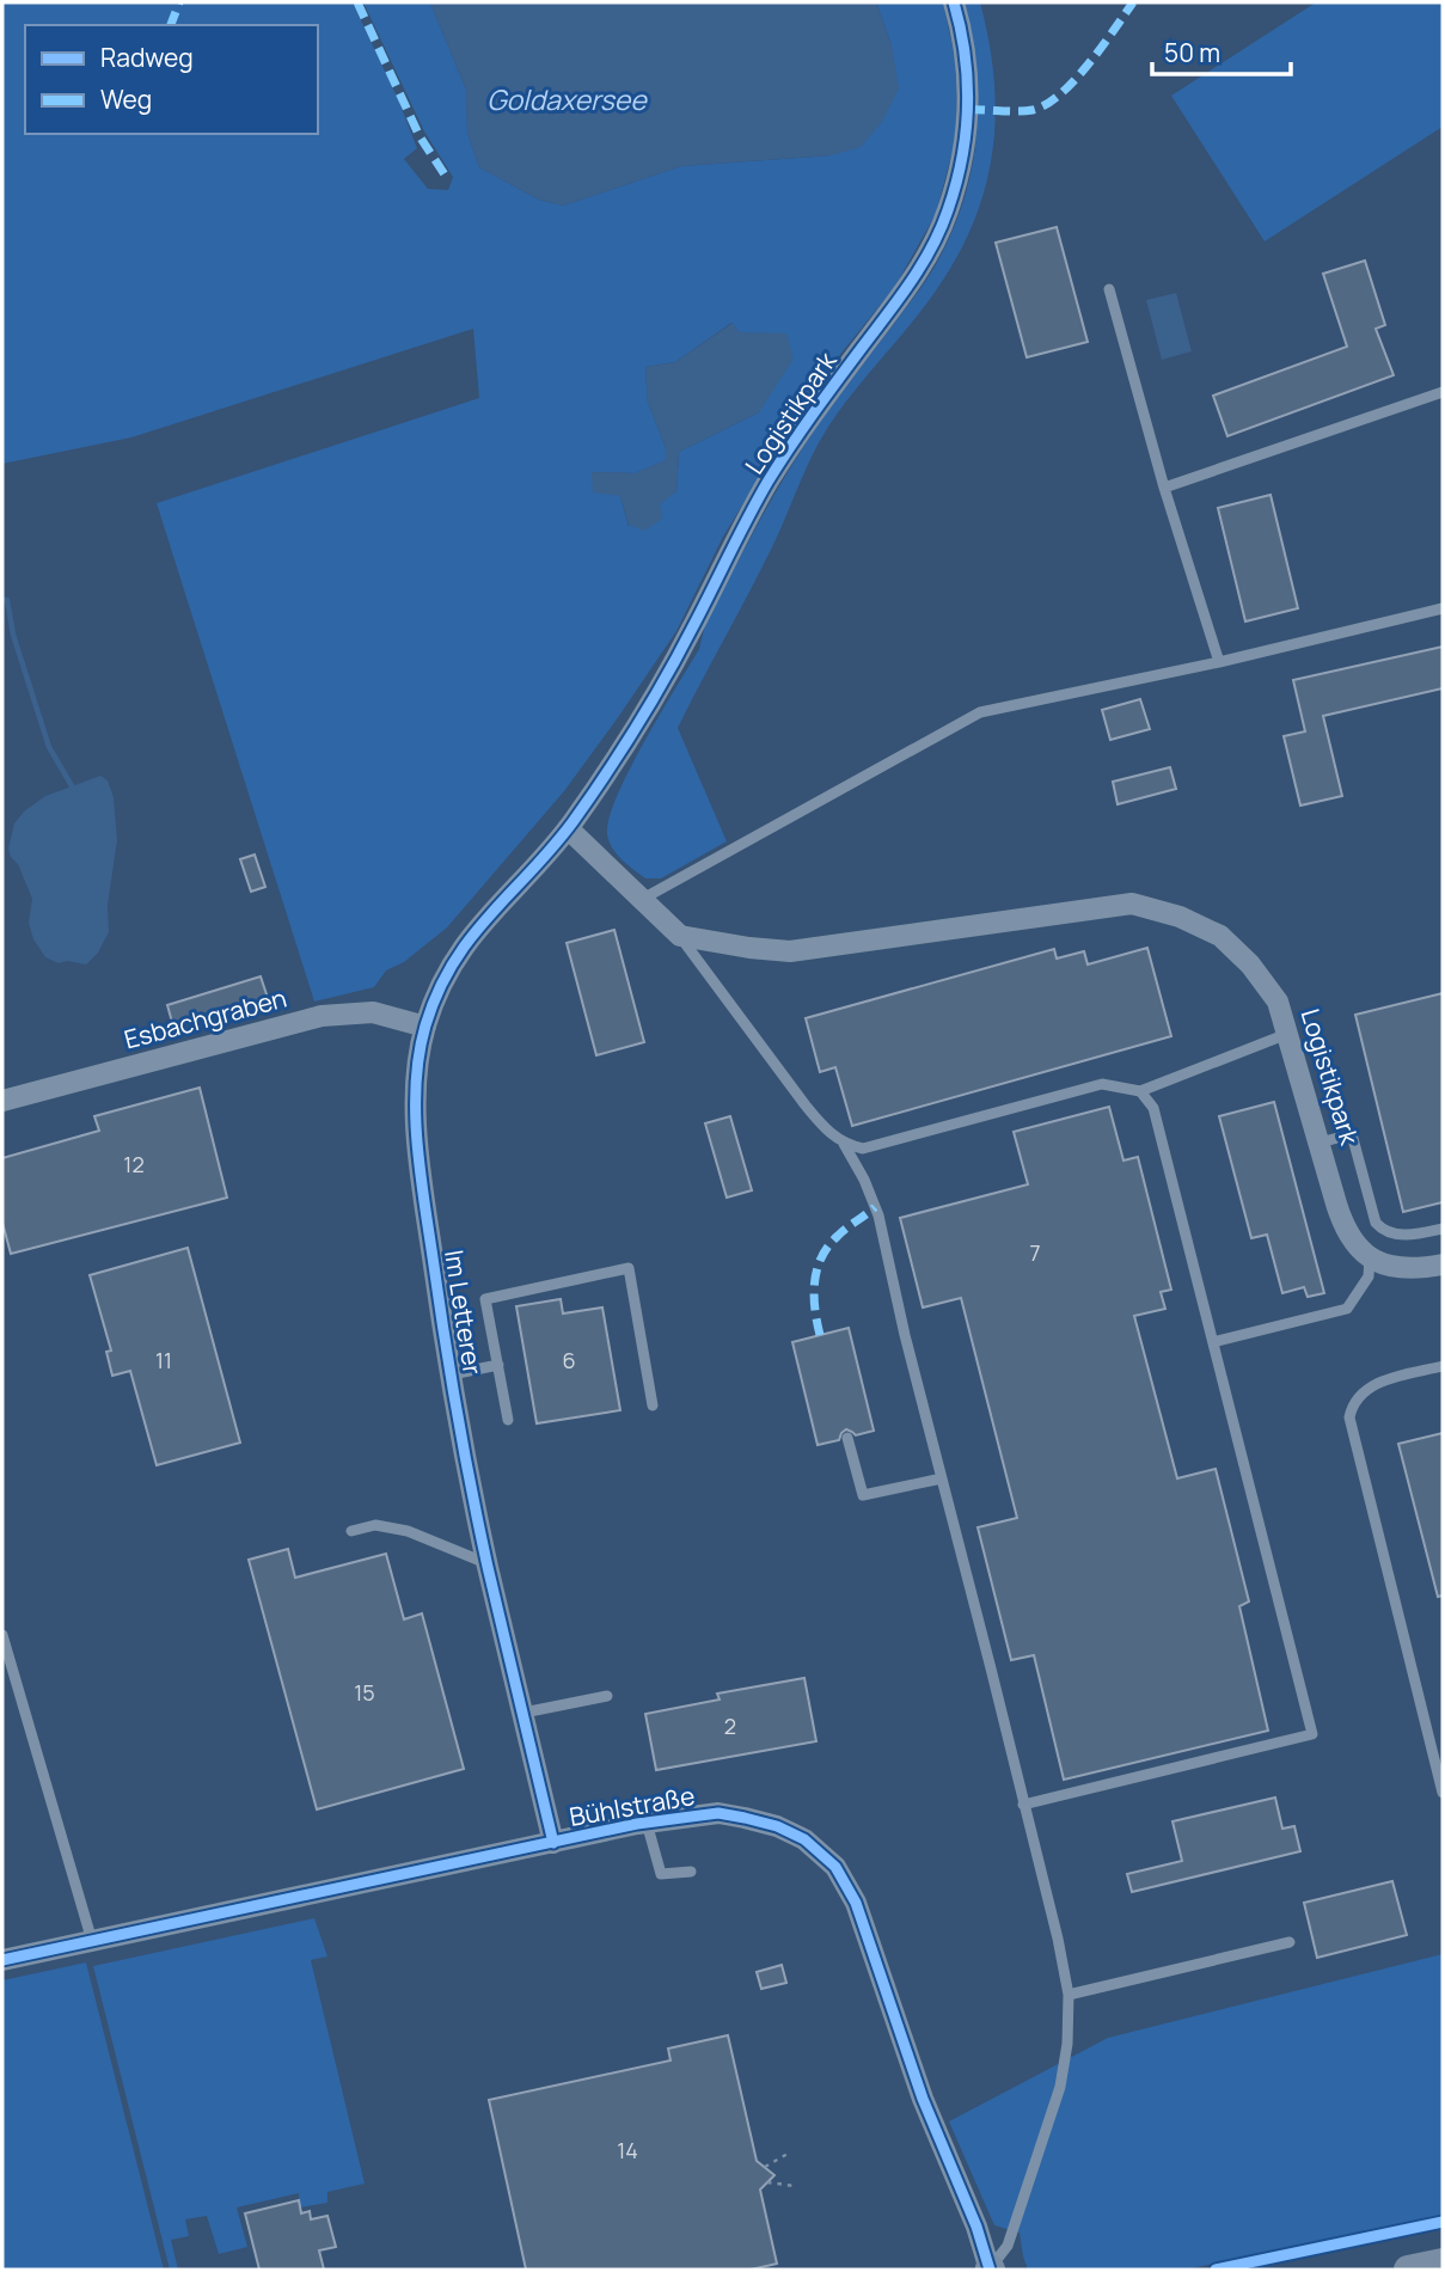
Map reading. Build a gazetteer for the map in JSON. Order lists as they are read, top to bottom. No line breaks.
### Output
{"streets":{"street":["Logistikpark","Esbachgraben","Im Letterer","Bühlstraße"]},"crossings":[["Logistikpark","Im Letterer"],["Esbachgraben","Im Letterer"],["Im Letterer","Bühlstraße"]],"water":["Goldaxersee"],"house_numbers":["12","7","11","6","15","2","14"],"legend":["Radweg","Weg"],"scale_bar":"50 m"}
